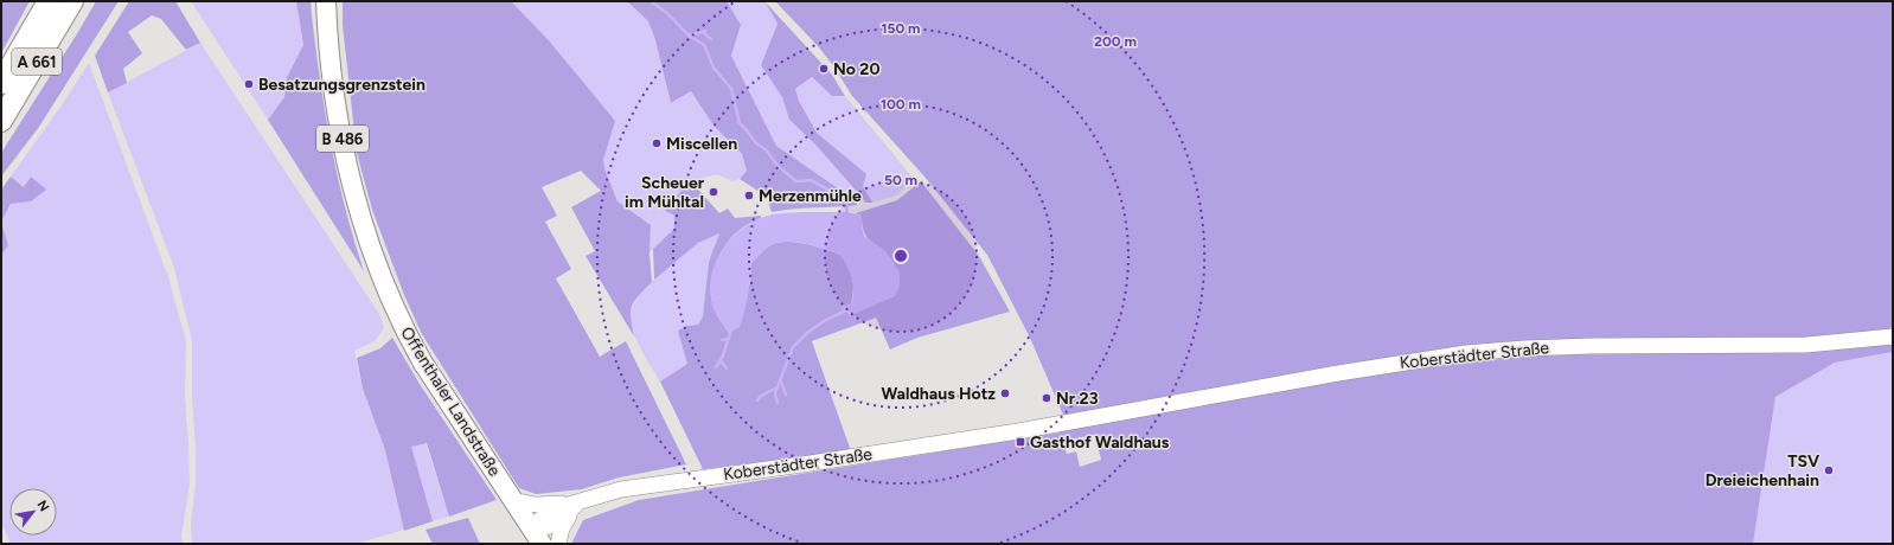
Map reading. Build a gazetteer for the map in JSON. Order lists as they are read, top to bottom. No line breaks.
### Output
{"streets":{"highway":["A 661"],"main road":["B 486","Offenthaler Landstraße"],"street":["Koberstädter Straße"]},"places":{"other":["No 20","Besatzungsgrenzstein","Miscellen","Scheuer im Mühltal","Merzenmühle","Waldhaus Hotz","Nr.23","TSV Dreieichenhain"],"transit":["Gasthof Waldhaus"]},"north":"top right","rings":["150 m","200 m","100 m","50 m"]}
